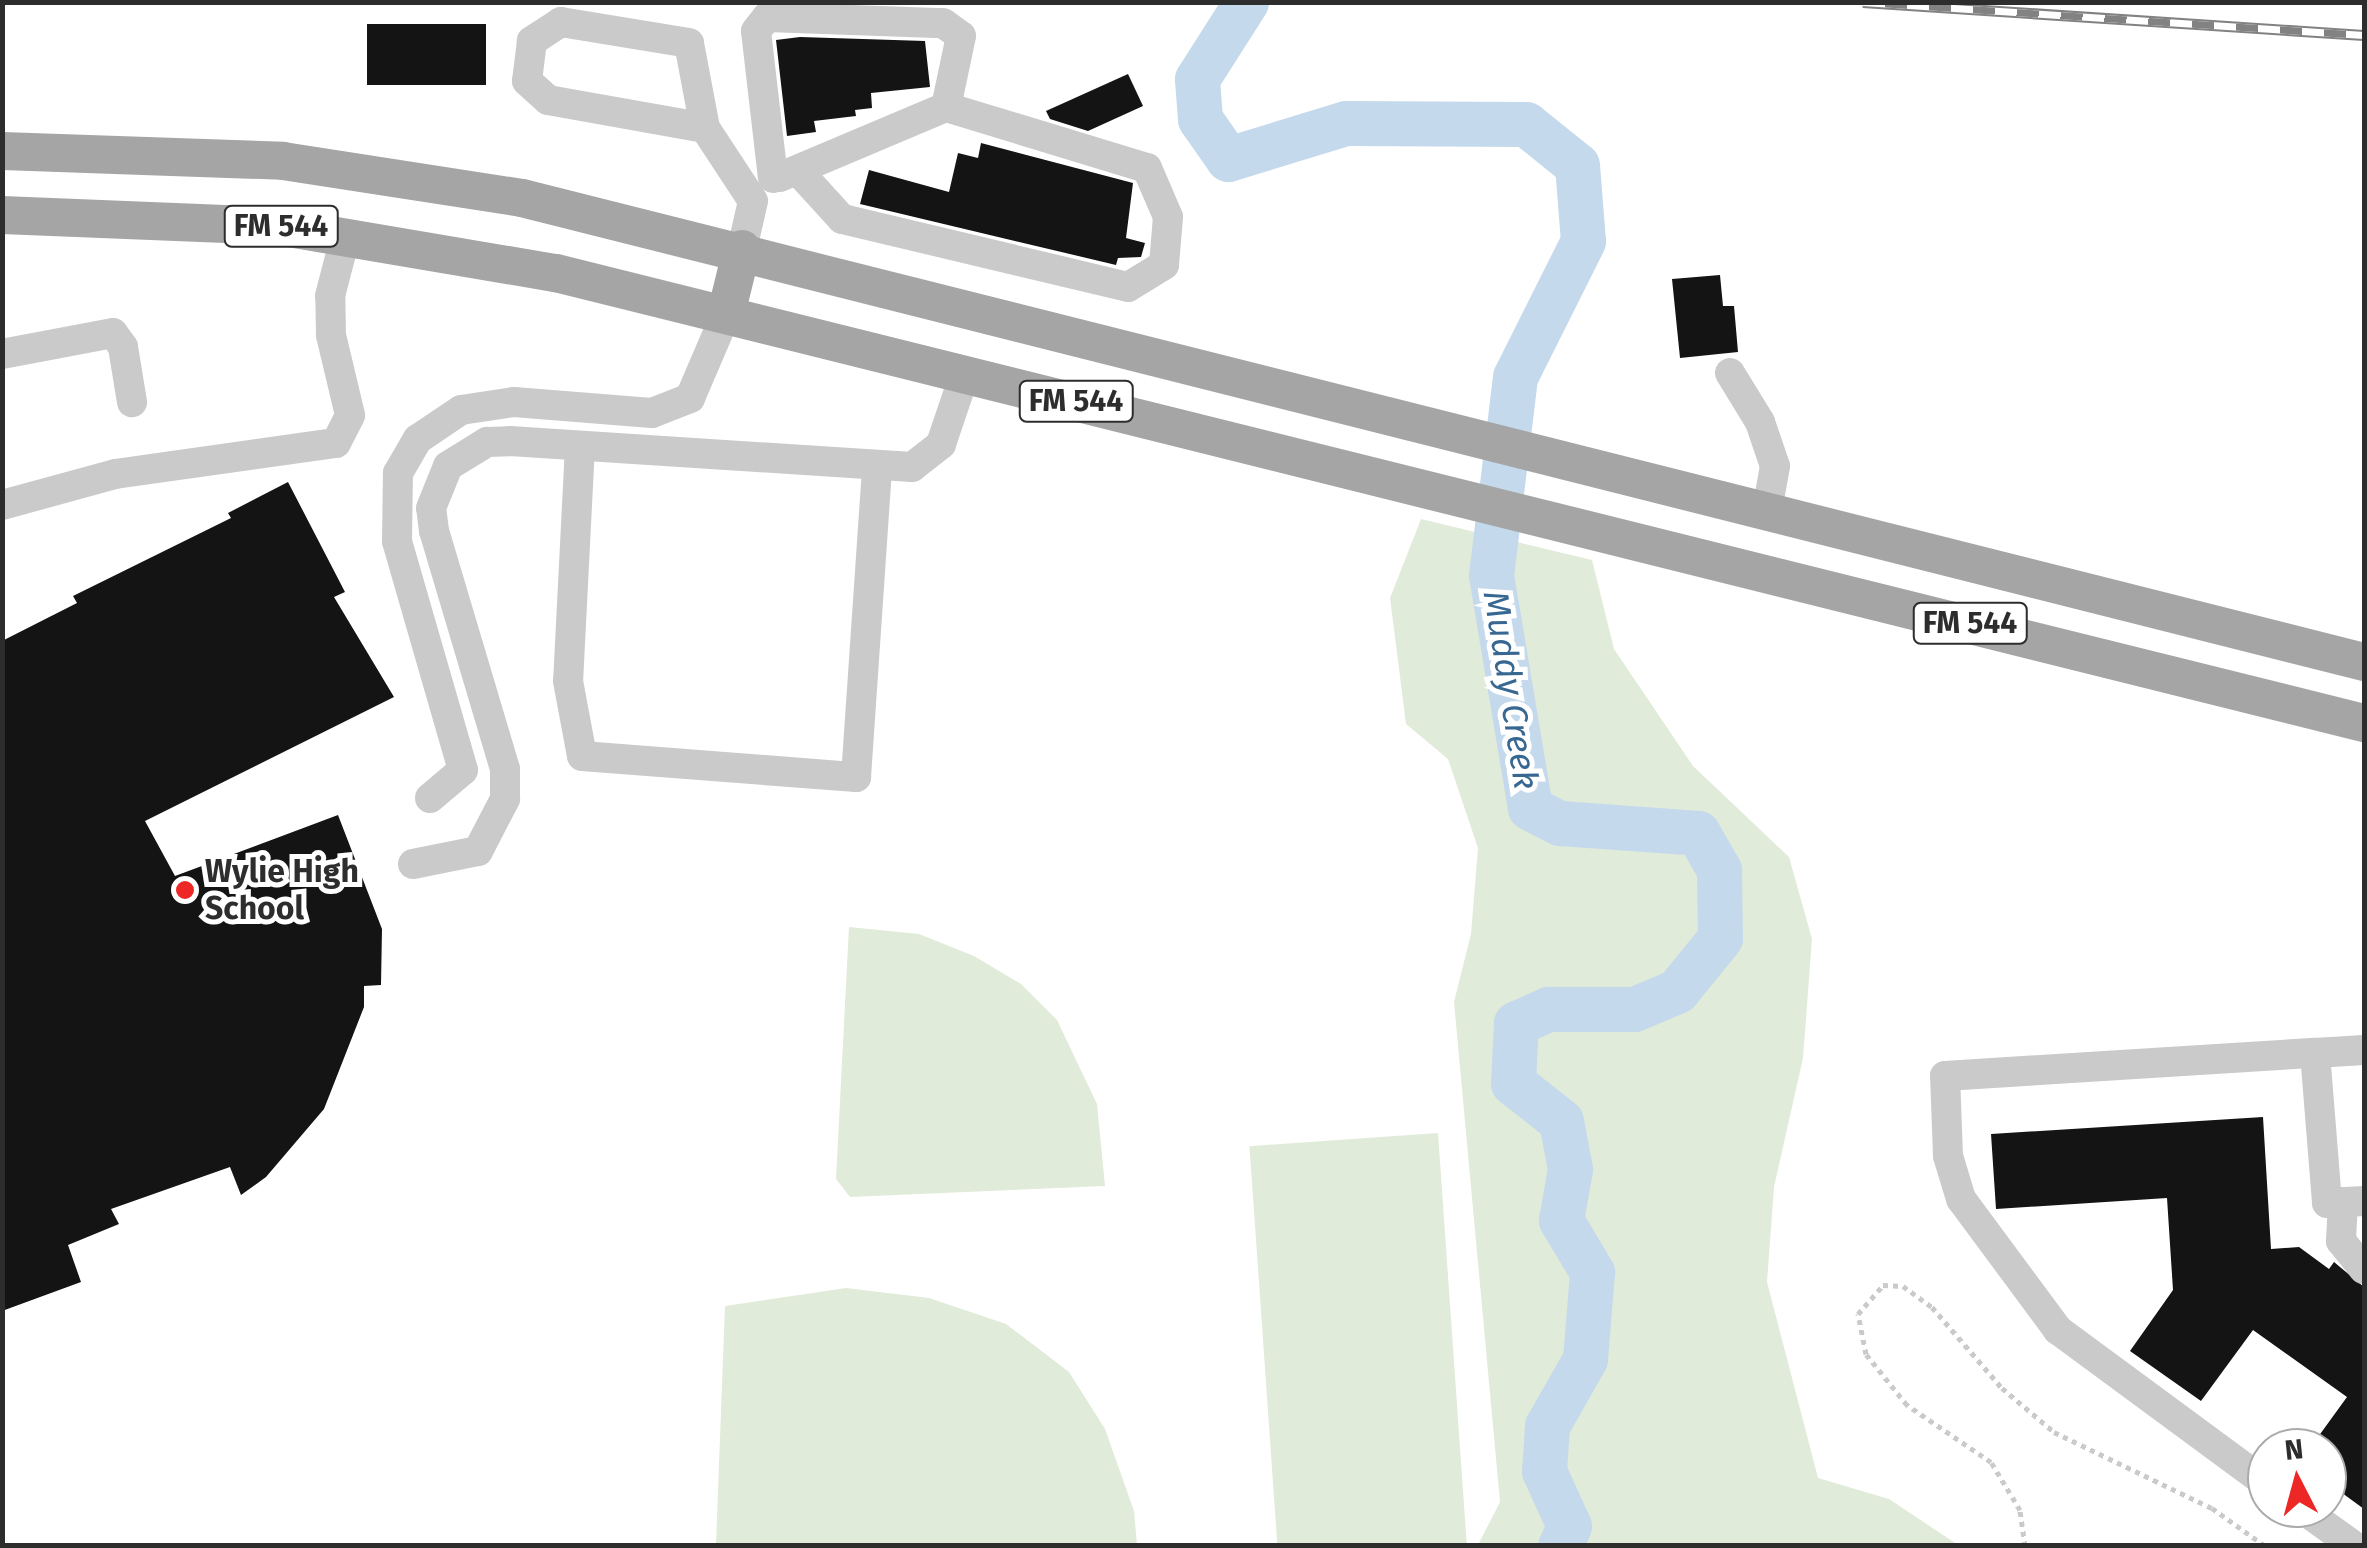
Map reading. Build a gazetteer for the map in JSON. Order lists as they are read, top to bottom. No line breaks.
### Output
{"streets":{"main road":["FM 544"]},"water":["Muddy Creek"],"places":["Wylie High School"],"north":"top"}
